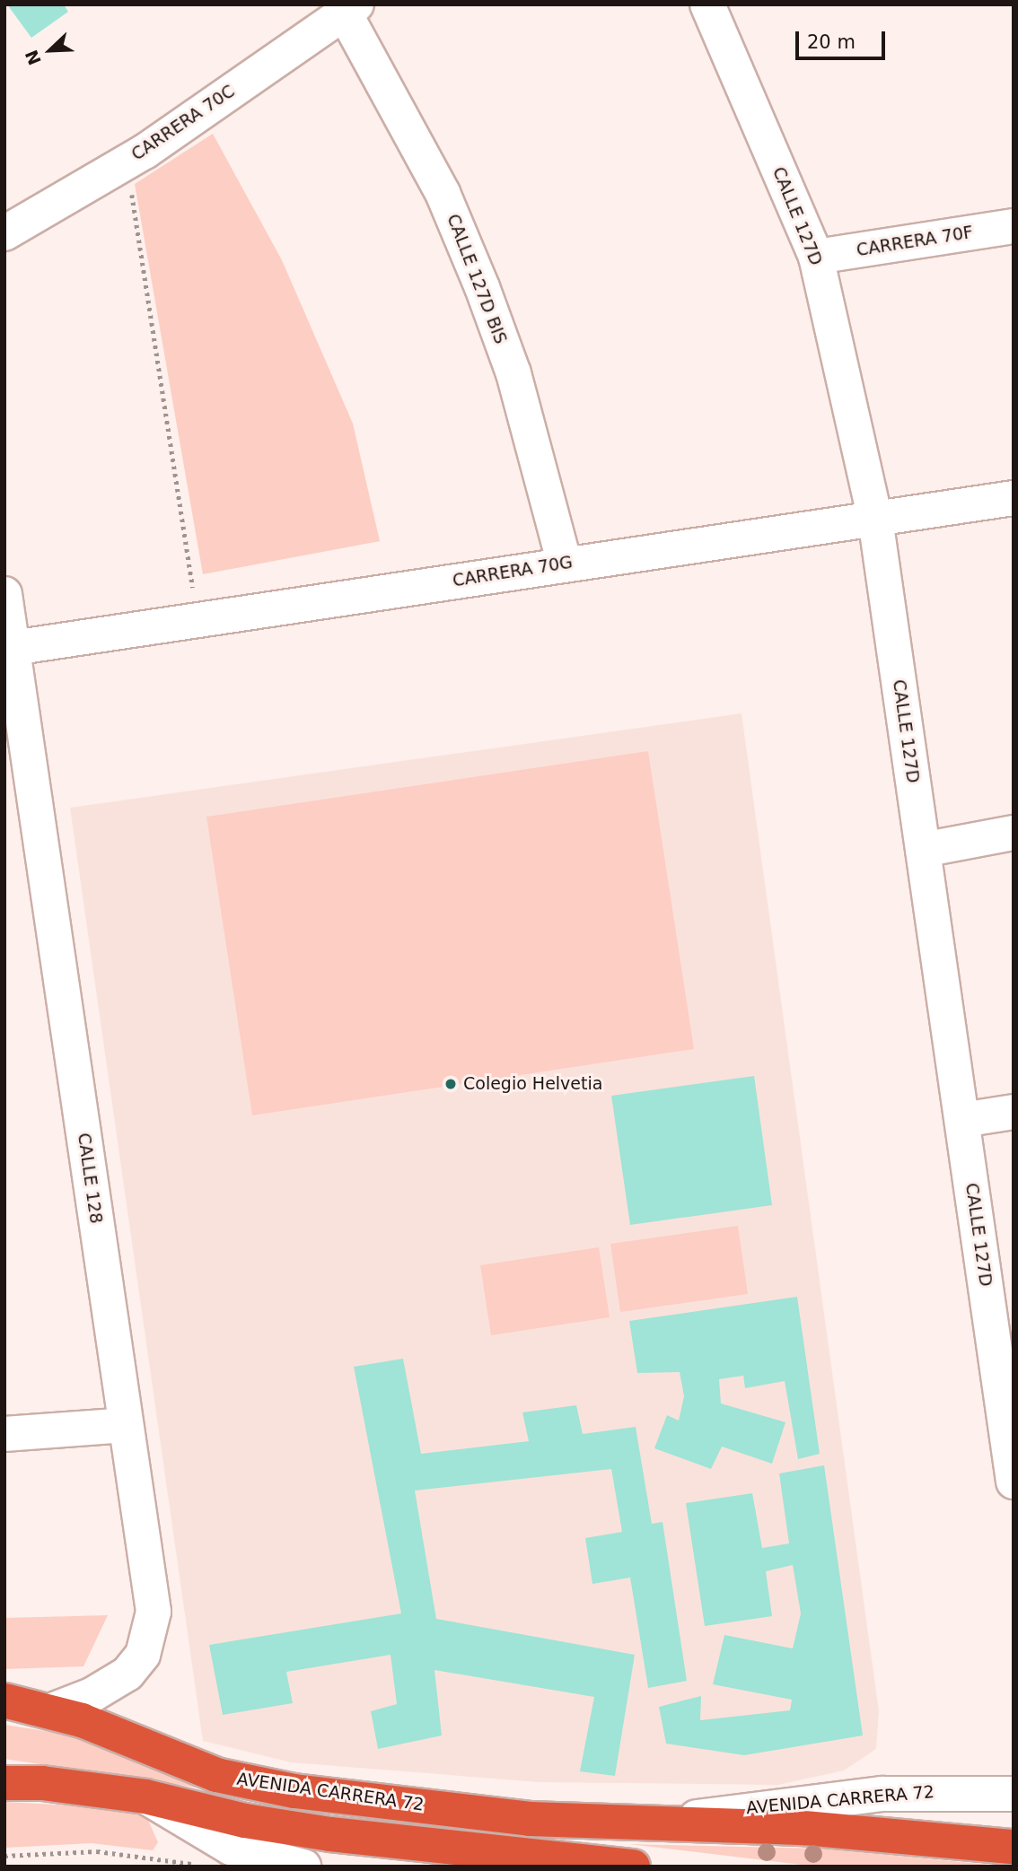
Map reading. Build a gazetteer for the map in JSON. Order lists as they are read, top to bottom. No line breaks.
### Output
{"streets":{"highway":["AVENIDA CARRERA 72"],"street":["CARRERA 70C","CALLE 127D","CARRERA 70F","CALLE 127D BIS","CARRERA 70G","CALLE 128"]},"crossings":[["CARRERA 70C","CALLE 127D BIS"],["CALLE 127D","CARRERA 70F"],["CALLE 127D","CARRERA 70G"],["CALLE 127D BIS","CARRERA 70G"],["CARRERA 70G","CALLE 128"],["CALLE 128","AVENIDA CARRERA 72"]],"places":["Colegio Helvetia"],"scale_bar":"20 m","north":"bottom left"}
